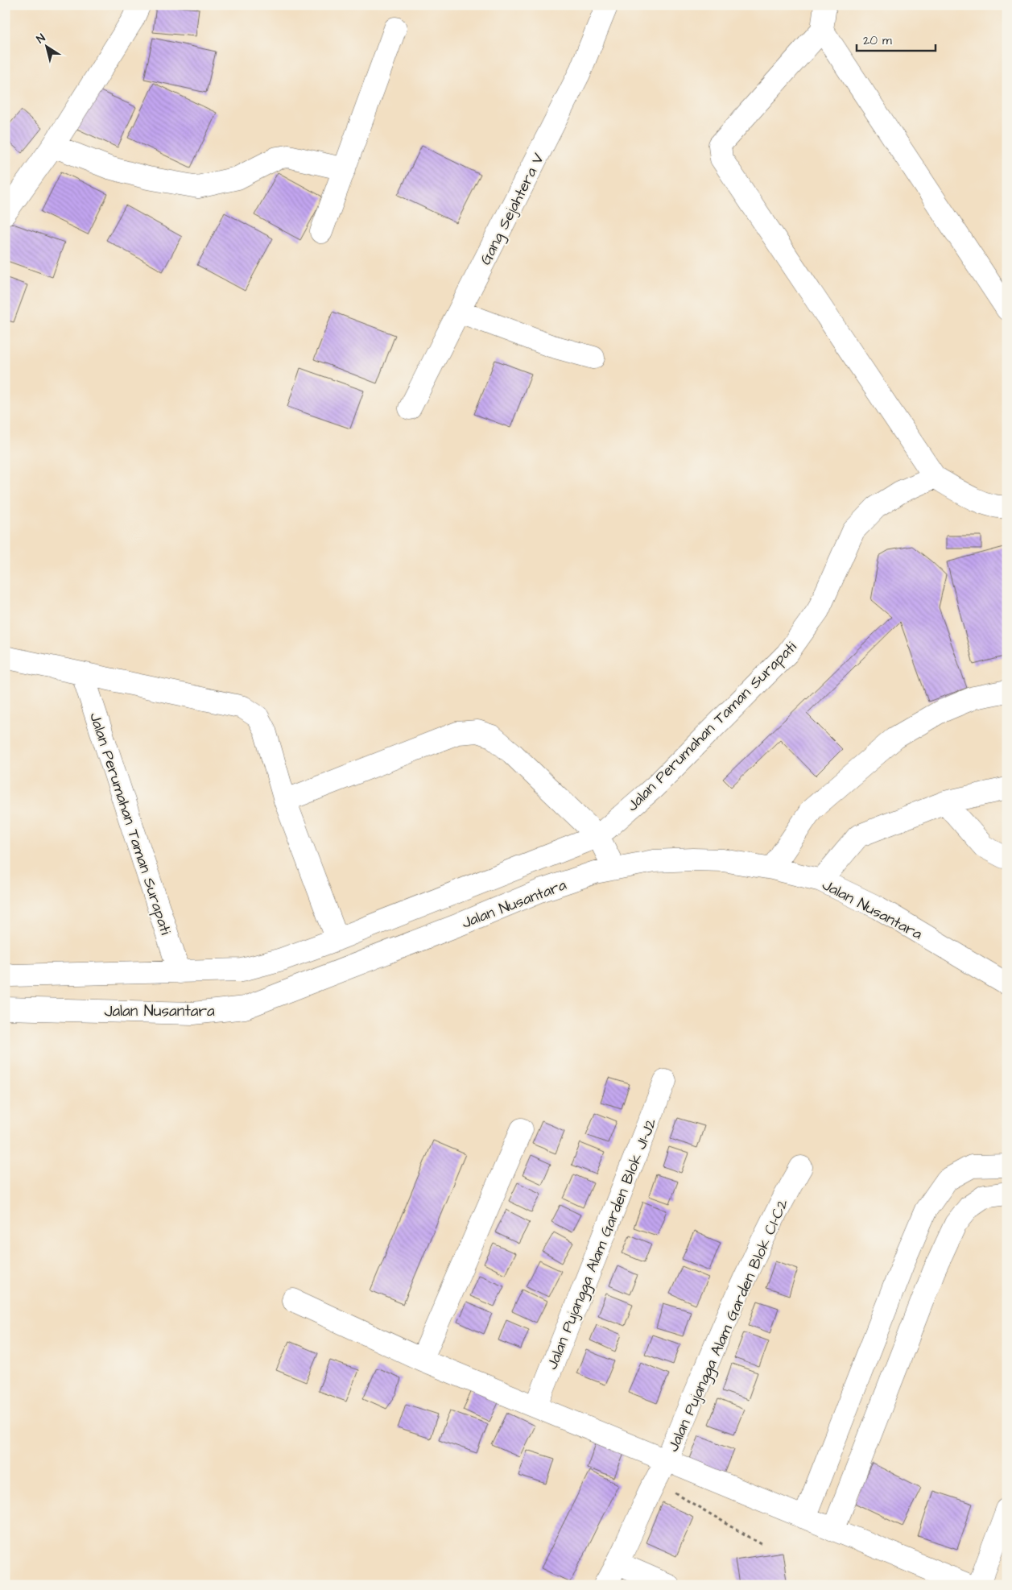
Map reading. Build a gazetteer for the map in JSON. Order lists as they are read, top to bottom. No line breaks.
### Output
{"streets":{"street":["Gang Sejahtera V","Jalan Perumahan Taman Surapati","Jalan Nusantara","Jalan Pujangga Alam Garden Blok J1-J2","Jalan Pujangga Alam Garden Blok C1-C2"]},"scale_bar":"20 m","north":"top left"}
